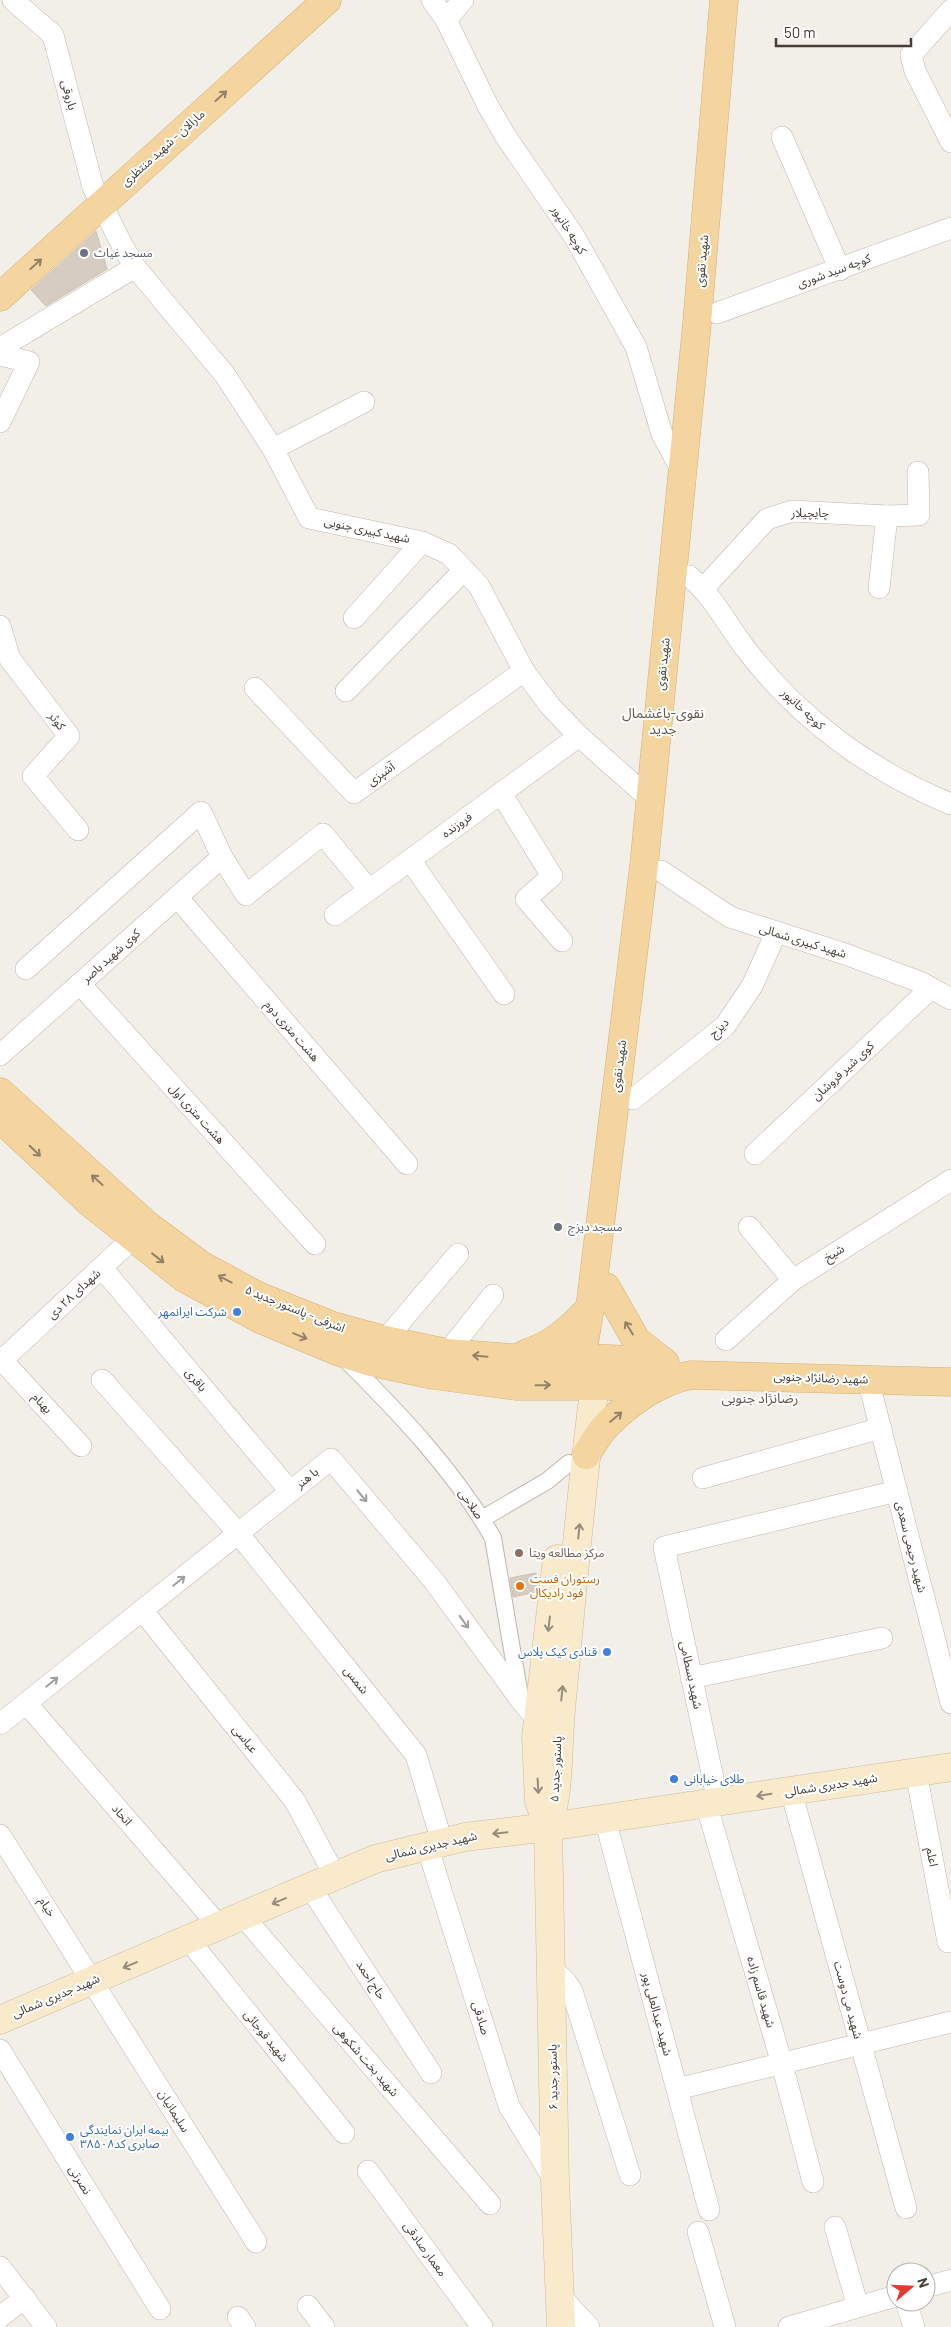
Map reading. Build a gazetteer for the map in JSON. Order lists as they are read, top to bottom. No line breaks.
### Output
{"streets":{"main road":["مارالان - شهید منتظری","شهید نقوی","اشرفی - پاستور جدید ۵","شهید رضانژاد جنوبی","پاستور جدید ۵","شهید جدیری شمالی","پاستور جدید ۶"],"street":["باروقی","کوچه خانپور","کوچه سید شوری","چایچیلار","شهید کبیری جنوبی","کوثر","آشپزی","فروزنده","شهید کبیری شمالی","کوی شهید باصر","دیزج","هشت متری دوم","کوی شیر فروشان","هشت متری اول","شیخ","شهدای ۲۸ دی","باقری","بهنام","با هنر","صلاحی","شهید رحیمی سعدی","شهید بسطامی","شمس","عباسی","اتحاد","اعلم","خیام","حاج احمد","شهید قاسم زاده","شهید می دوست","شهید عبدالعلی پور","صادقی","شهید قوجائی","شهید بخت شکوهی","سلیمانیان","نصرتی","معمار صادقی"]},"crossings":[["باروقی","مارالان - شهید منتظری"],["باروقی","شهید کبیری جنوبی"],["مارالان - شهید منتظری","شهید کبیری جنوبی"],["کوچه خانپور","شهید نقوی"],["کوچه خانپور","چایچیلار"],["شهید نقوی","کوچه سید شوری"],["شهید نقوی","چایچیلار"],["شهید نقوی","شهید کبیری جنوبی"],["شهید نقوی","شهید کبیری شمالی"],["شهید نقوی","دیزج"],["شهید نقوی","اشرفی - پاستور جدید ۵"],["شهید نقوی","پاستور جدید ۵"],["شهید کبیری جنوبی","آشپزی"],["شهید کبیری جنوبی","فروزنده"],["شهید کبیری شمالی","دیزج"],["شهید کبیری شمالی","کوی شیر فروشان"],["کوی شهید باصر","هشت متری دوم"],["کوی شهید باصر","هشت متری اول"],["شهدای ۲۸ دی","اشرفی - پاستور جدید ۵"],["شهدای ۲۸ دی","باقری"],["شهدای ۲۸ دی","بهنام"],["اشرفی - پاستور جدید ۵","صلاحی"],["اشرفی - پاستور جدید ۵","پاستور جدید ۵"],["باقری","با هنر"],["با هنر","صلاحی"],["با هنر","شمس"],["با هنر","عباسی"],["با هنر","پاستور جدید ۵"],["با هنر","اتحاد"],["شهید رحیمی سعدی","شهید بسطامی"],["شهید بسطامی","شهید جدیری شمالی"],["شهید بسطامی","شهید قاسم زاده"],["شمس","شهید جدیری شمالی"],["شمس","صادقی"],["عباسی","شهید جدیری شمالی"],["عباسی","حاج احمد"],["پاستور جدید ۵","شهید جدیری شمالی"],["پاستور جدید ۵","پاستور جدید ۶"],["شهید جدیری شمالی","اتحاد"],["شهید جدیری شمالی","اعلم"],["شهید جدیری شمالی","خیام"],["شهید جدیری شمالی","حاج احمد"],["شهید جدیری شمالی","شهید قاسم زاده"],["شهید جدیری شمالی","شهید می دوست"],["شهید جدیری شمالی","شهید عبدالعلی پور"],["شهید جدیری شمالی","صادقی"],["شهید جدیری شمالی","شهید قوجائی"],["شهید جدیری شمالی","شهید بخت شکوهی"],["شهید جدیری شمالی","پاستور جدید ۶"],["شهید جدیری شمالی","سلیمانیان"],["اتحاد","شهید بخت شکوهی"],["خیام","سلیمانیان"],["صادقی","پاستور جدید ۶"]],"one_way":["مارالان - شهید منتظری","شهید جدیری شمالی"],"districts":["نقوی-باغشمال جدید","رضانژاد جنوبی"],"places":["مسجد غیاث","مسجد دیزج","شرکت ایرانمهر","مرکز مطالعه ویتا","رستوران فست فود رادیکال","قنادی کیک پلاس","طلای خیابانی","بیمه ایران نمایندگی صابری کد۳۸۵۰۸"],"scale_bar":"50 m","north":"right"}
